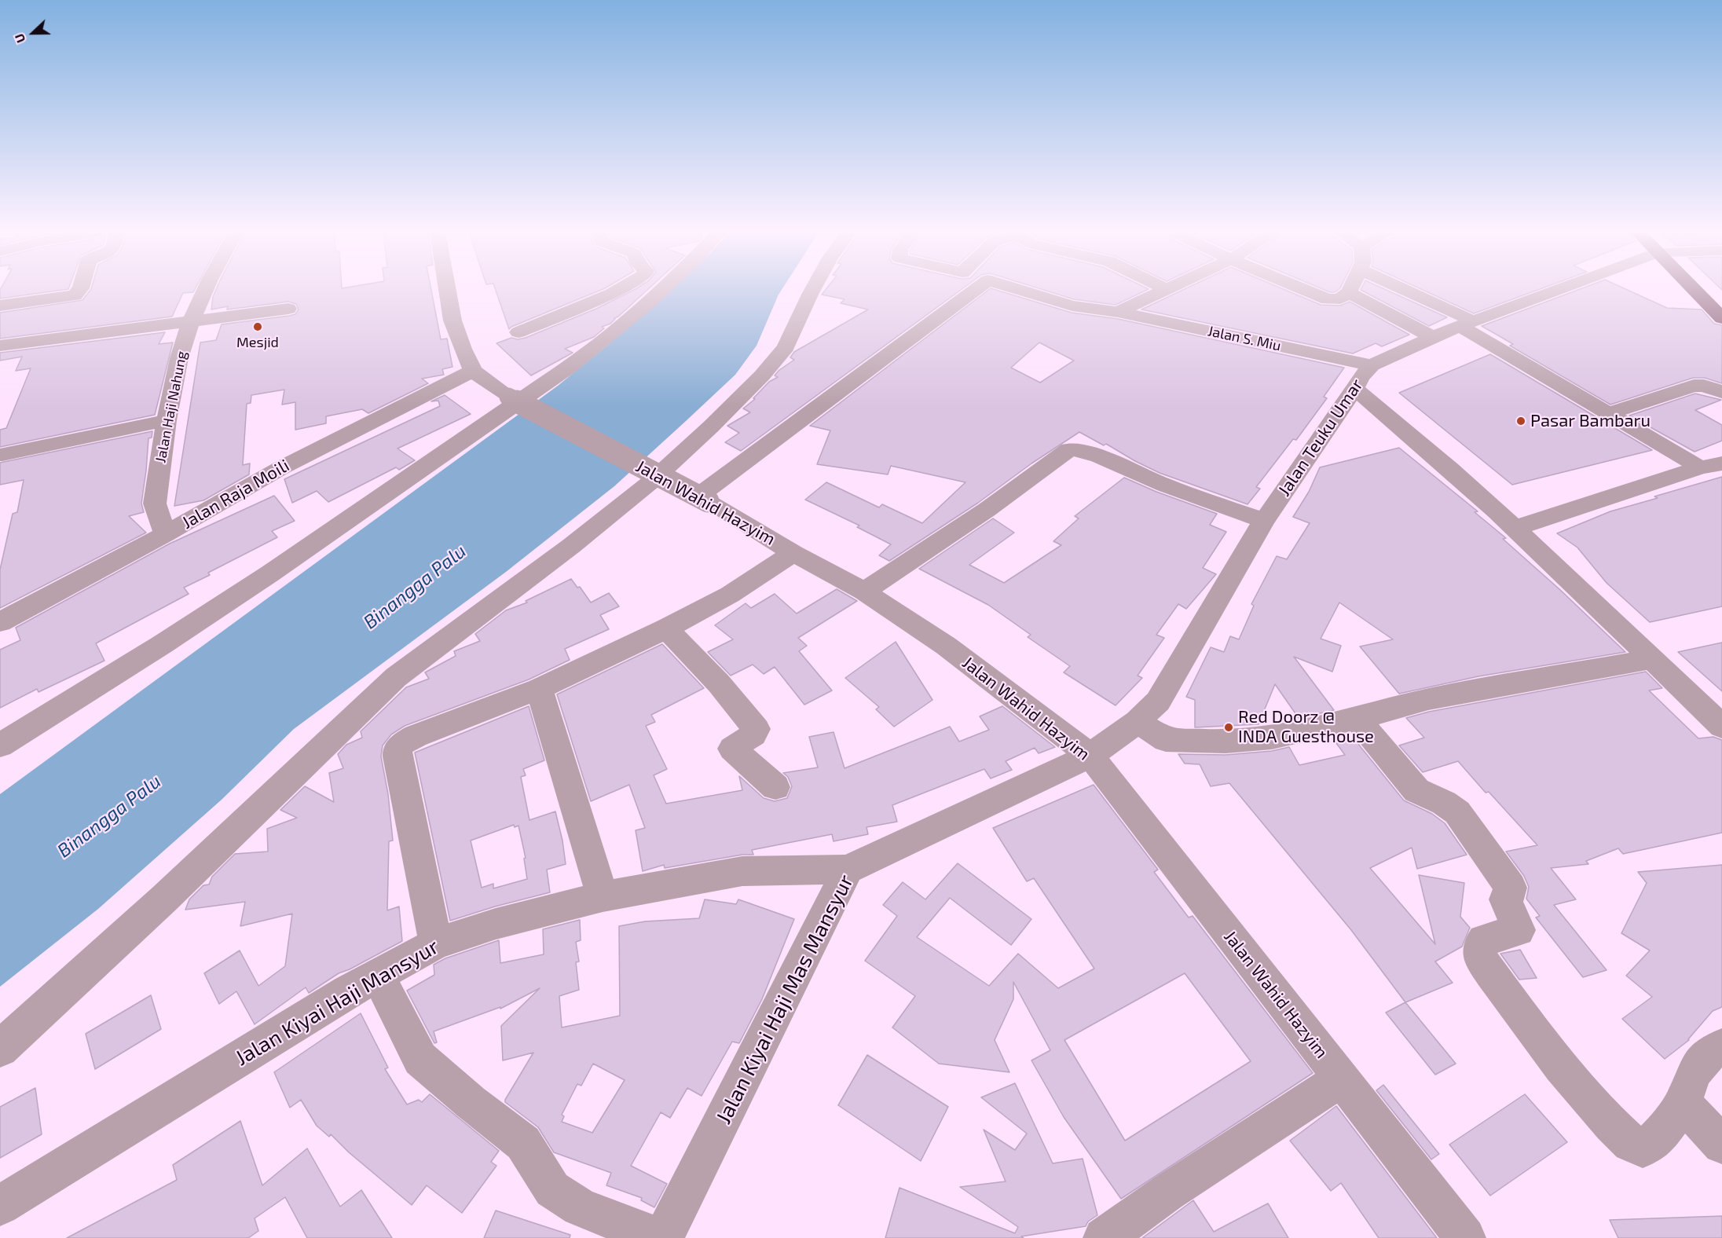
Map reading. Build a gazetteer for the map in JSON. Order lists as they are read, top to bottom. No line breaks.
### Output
{"streets":{"street":["Jalan S. Miu","Jalan Haji Nahung","Jalan Teuku Umar","Jalan Raja Moili","Jalan Wahid Hazyim","Jalan Kiyai Haji Mas Mansyur","Jalan Kiyai Haji Mansyur"]},"crossings":[["Jalan S. Miu","Jalan Teuku Umar"],["Jalan Haji Nahung","Jalan Raja Moili"],["Jalan Teuku Umar","Jalan Wahid Hazyim"],["Jalan Teuku Umar","Jalan Kiyai Haji Mas Mansyur"],["Jalan Raja Moili","Jalan Wahid Hazyim"],["Jalan Wahid Hazyim","Jalan Kiyai Haji Mas Mansyur"],["Jalan Kiyai Haji Mas Mansyur","Jalan Kiyai Haji Mansyur"]],"water":["Binangga Palu"],"places":["Mesjid","Pasar Bambaru","Red Doorz @ INDA Guesthouse"],"north":"left"}
